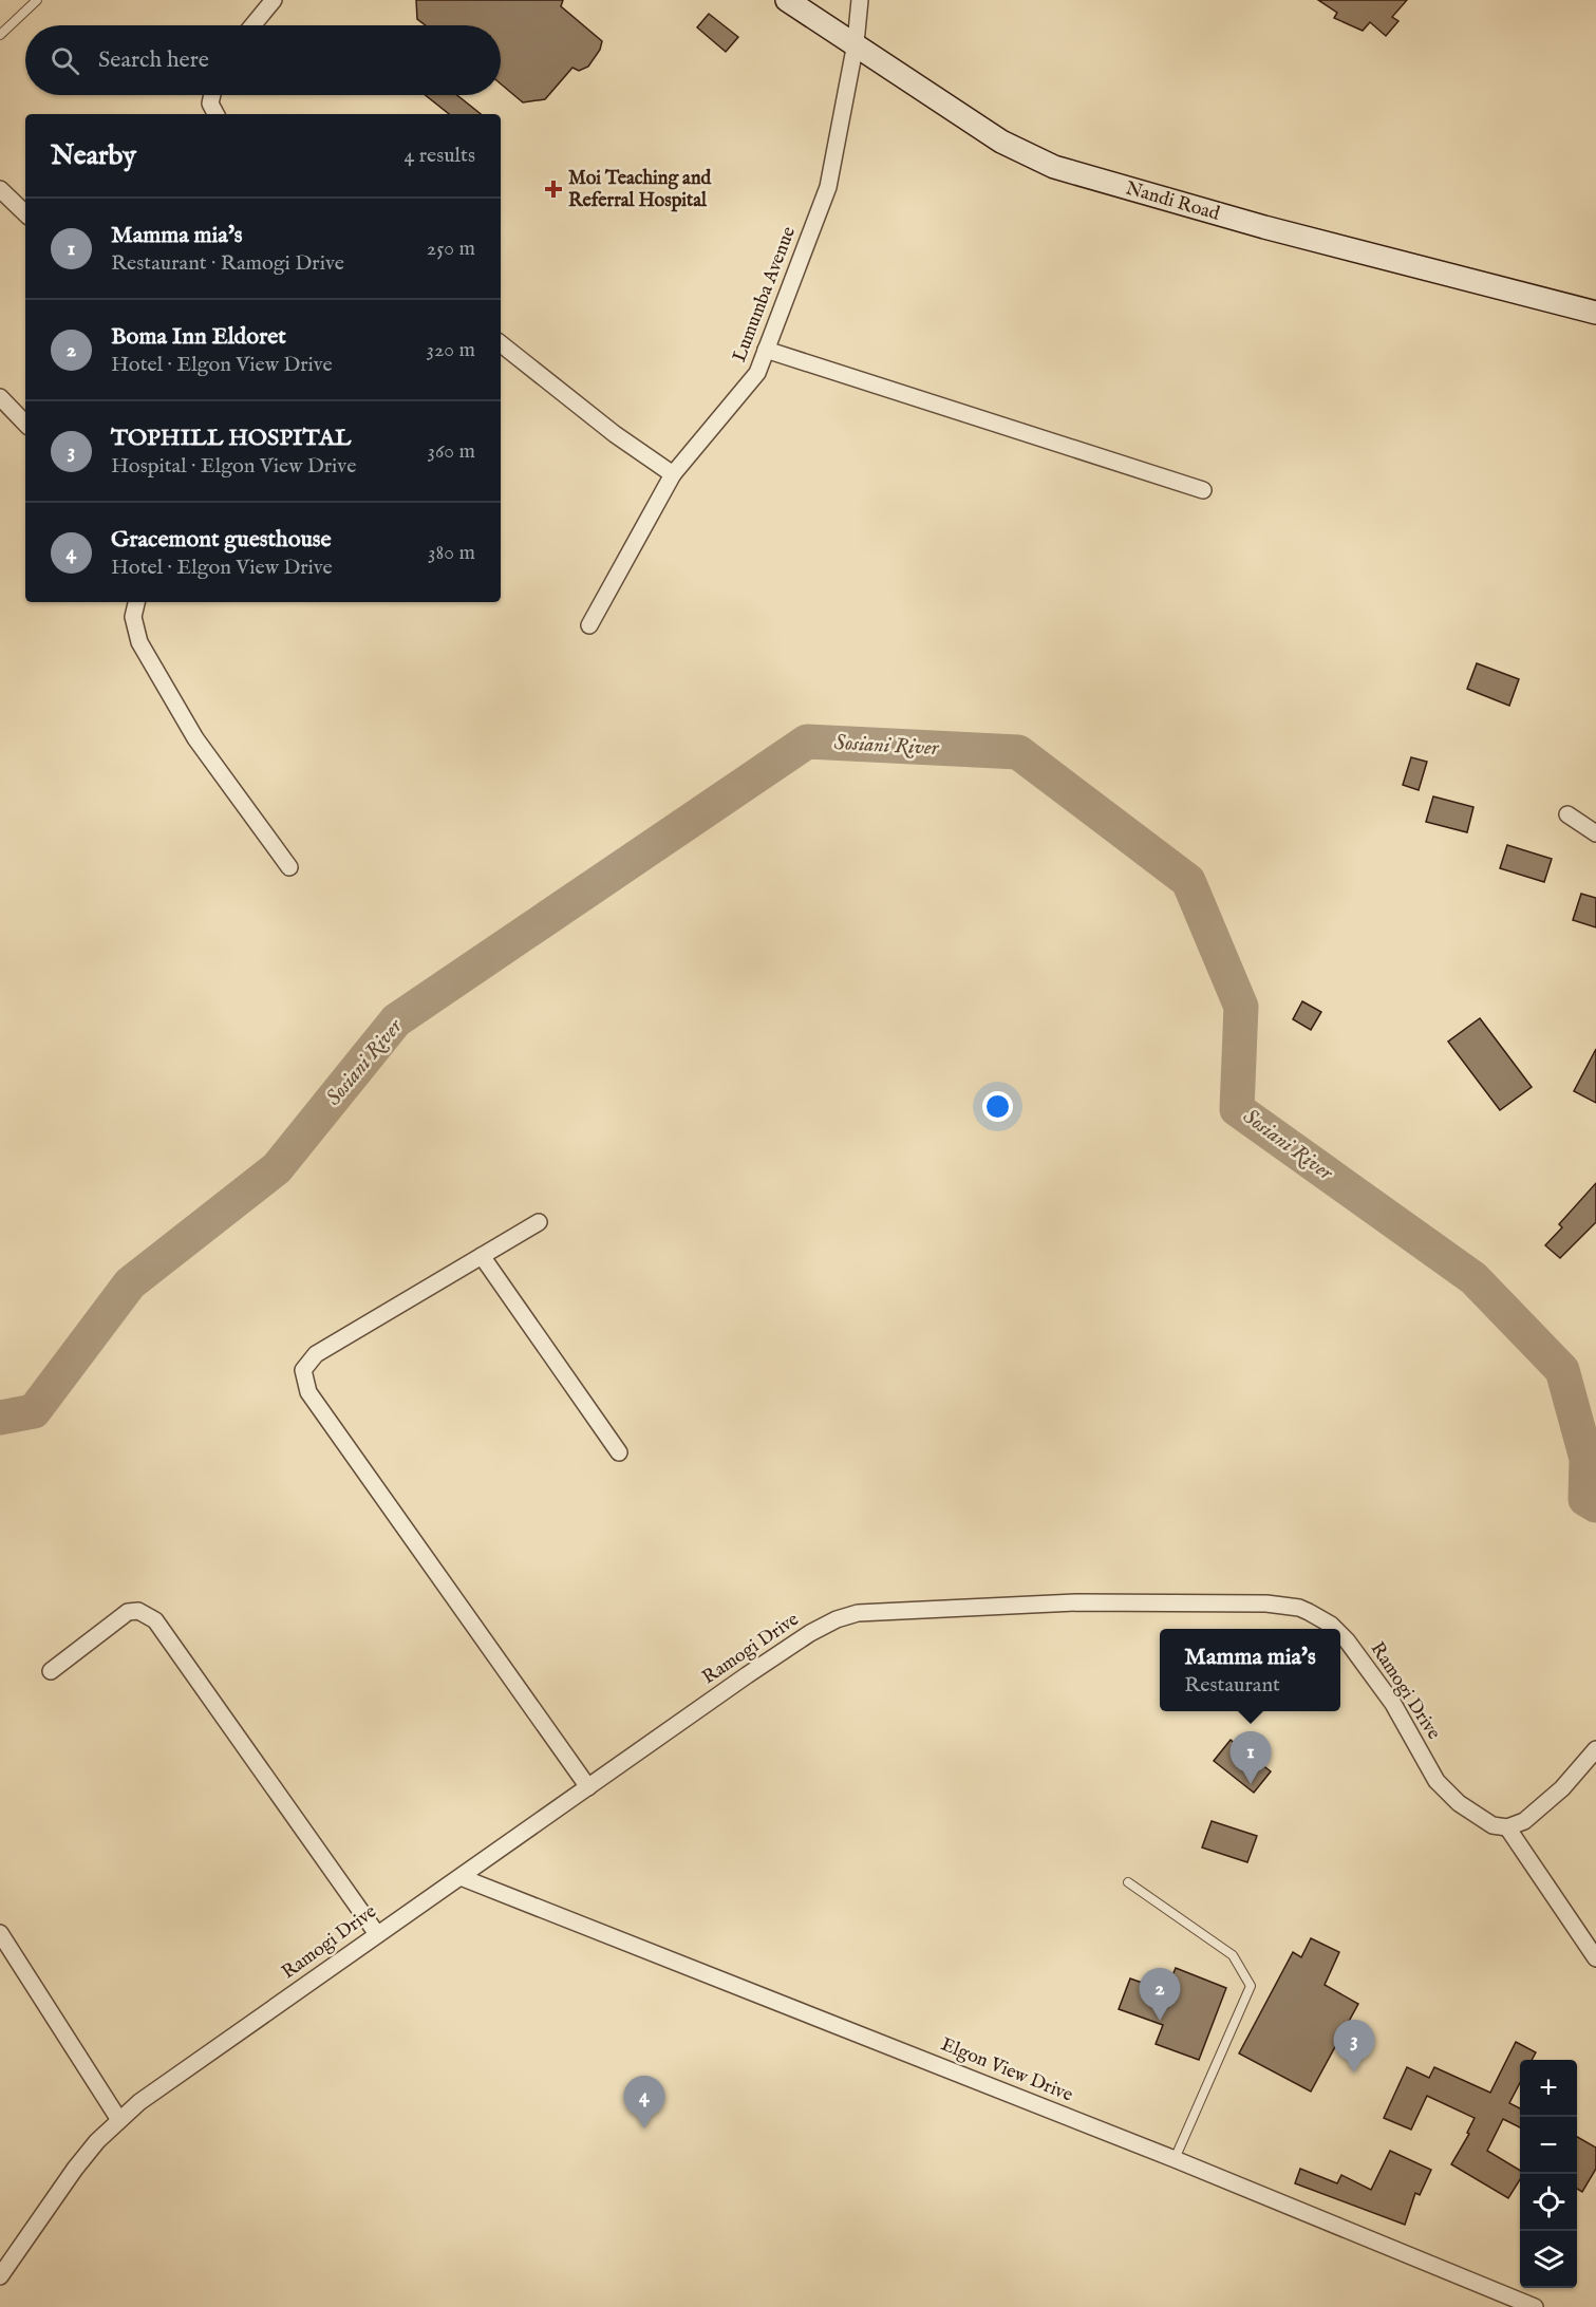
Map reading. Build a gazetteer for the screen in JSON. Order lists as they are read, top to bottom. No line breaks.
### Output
{"streets":{"street":["Nandi Road","Lumumba Avenue","Ramogi Drive","Elgon View Drive"]},"crossings":[["Nandi Road","Lumumba Avenue"],["Ramogi Drive","Elgon View Drive"]],"water":["Sosiani River"],"places":{"health":["Moi Teaching and Referral Hospital"]},"page":{"search":"Search here","heading":["Nearby","4 results"],"list":[{"mark":"1","name":"Mamma mia's","note":"Restaurant · Ramogi Drive","value":"250 m"},{"mark":"2","name":"Boma Inn Eldoret","note":"Hotel · Elgon View Drive","value":"320 m"},{"mark":"3","name":"TOPHILL HOSPITAL","note":"Hospital · Elgon View Drive","value":"360 m"},{"mark":"4","name":"Gracemont guesthouse","note":"Hotel · Elgon View Drive","value":"380 m"}],"popup":["Mamma mia's","Restaurant"],"pins":["1","2","3","4"],"map_buttons":["+","−"]}}
